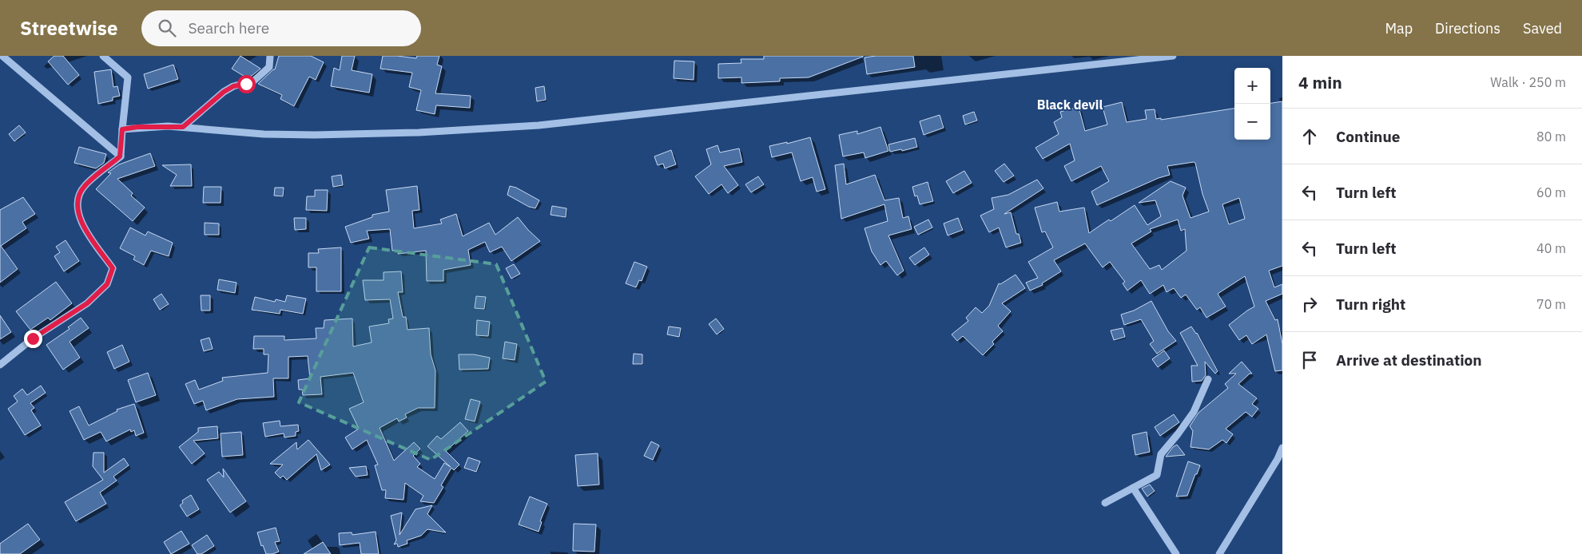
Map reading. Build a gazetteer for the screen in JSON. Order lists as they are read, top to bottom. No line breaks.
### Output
{"districts":["Black devil"],"page":{"header":"Streetwise","search":"Search here","nav":["Map","Directions","Saved"],"heading":["4 min","Walk · 250 m"],"map_buttons":["+","−"],"list":[["Continue","80 m"],["Turn left","60 m"],["Turn left","40 m"],["Turn right","70 m"],"Arrive at destination"]}}
